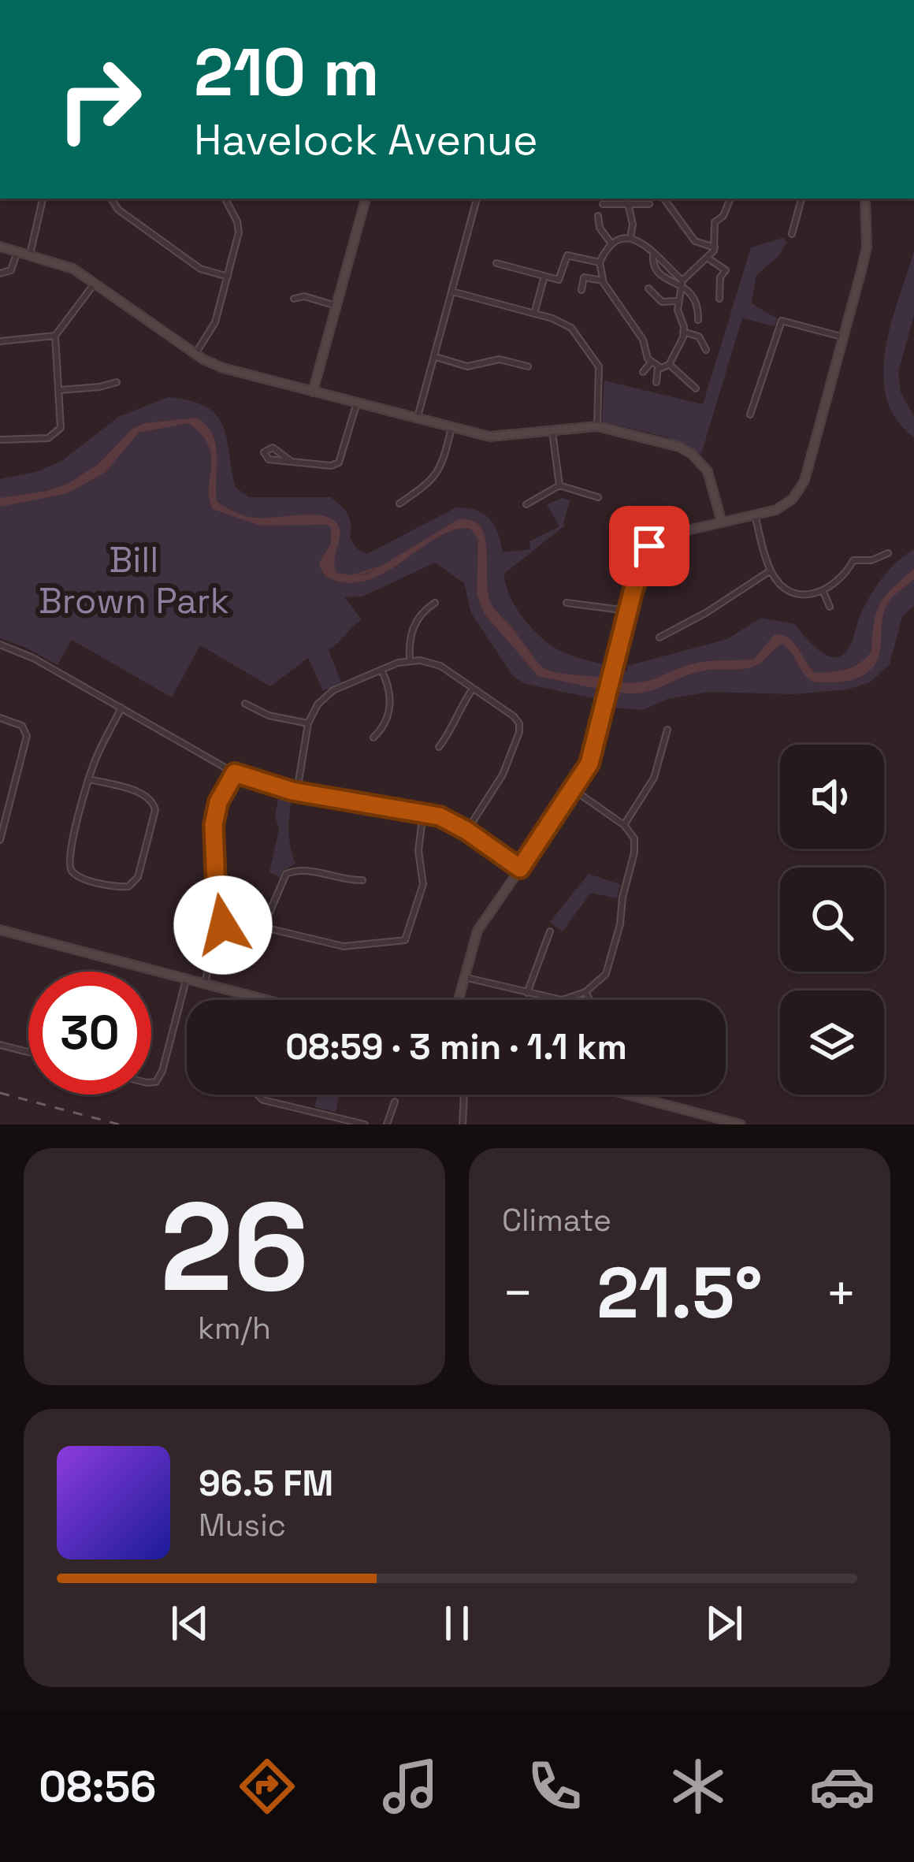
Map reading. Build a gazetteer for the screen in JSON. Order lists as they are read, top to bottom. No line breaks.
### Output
{"parks":["Bill Brown Park"],"page":{"turn":["210 m","Havelock Avenue"],"limit":"30","trip":"08:59 · 3 min · 1.1 km","tile":[["26","km/h"],"Climate"],"heat":["−","21.5°","+"],"song":["96.5 FM","Music"],"tabs":"08:56"}}
